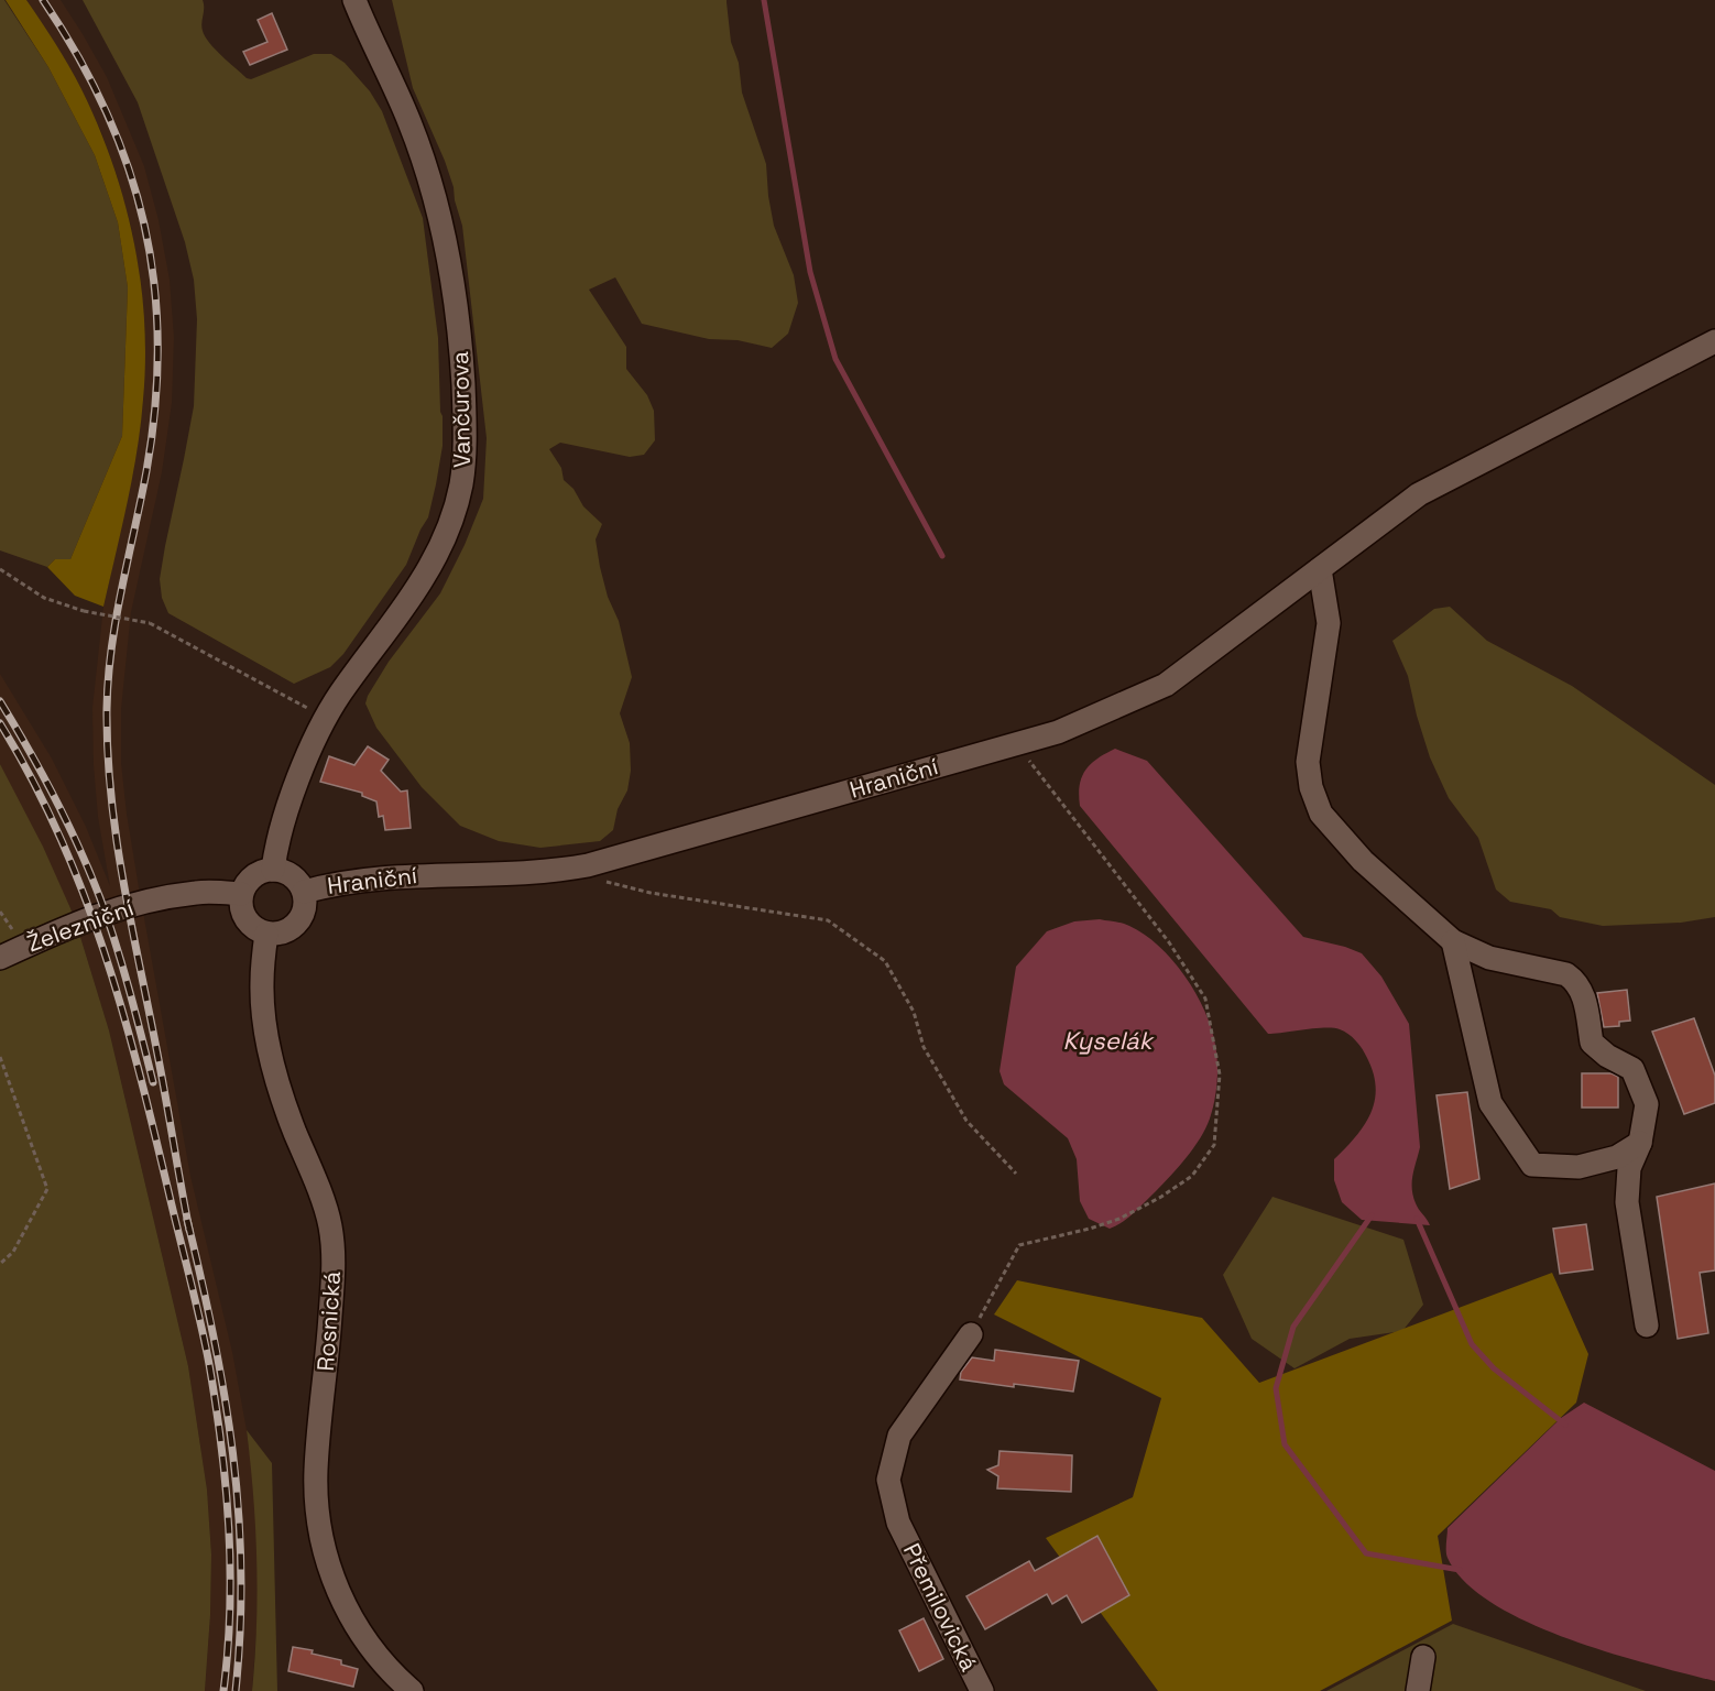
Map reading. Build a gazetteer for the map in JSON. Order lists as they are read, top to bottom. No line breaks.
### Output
{"streets":{"street":["Vančurova","Hraniční","Železniční","Rosnická","Přemilovická"]},"crossings":[["Vančurova","Hraniční"],["Vančurova","Železniční"],["Vančurova","Rosnická"],["Hraniční","Železniční"],["Hraniční","Rosnická"],["Železniční","Rosnická"]],"water":["Kyselák"]}
